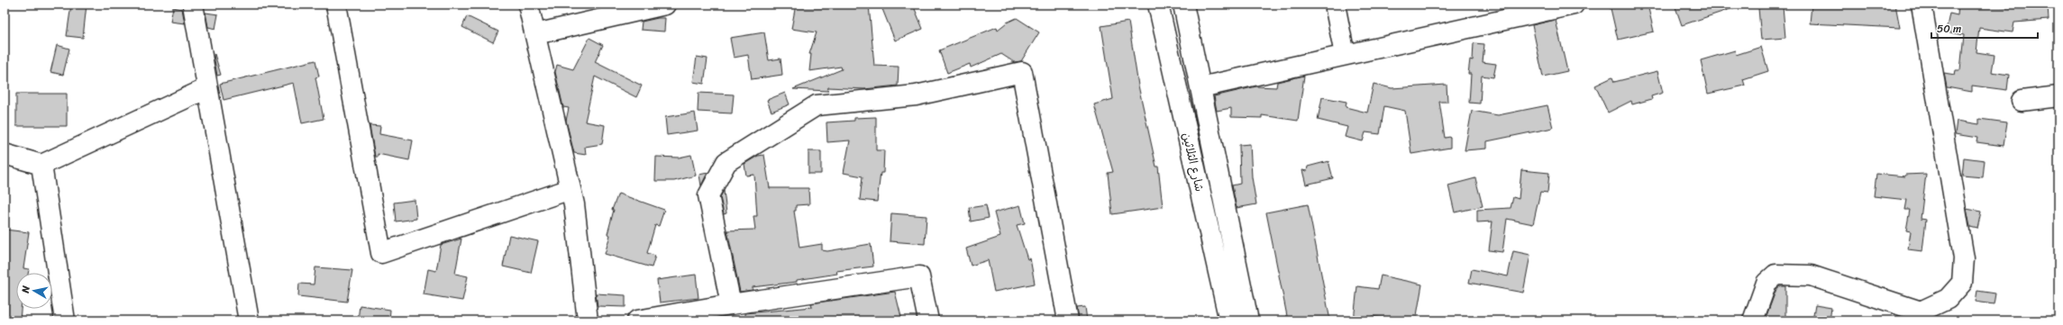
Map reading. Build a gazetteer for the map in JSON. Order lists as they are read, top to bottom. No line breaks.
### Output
{"streets":{"street":["شارع الثلاثين"]},"scale_bar":"50 m","north":"left"}
